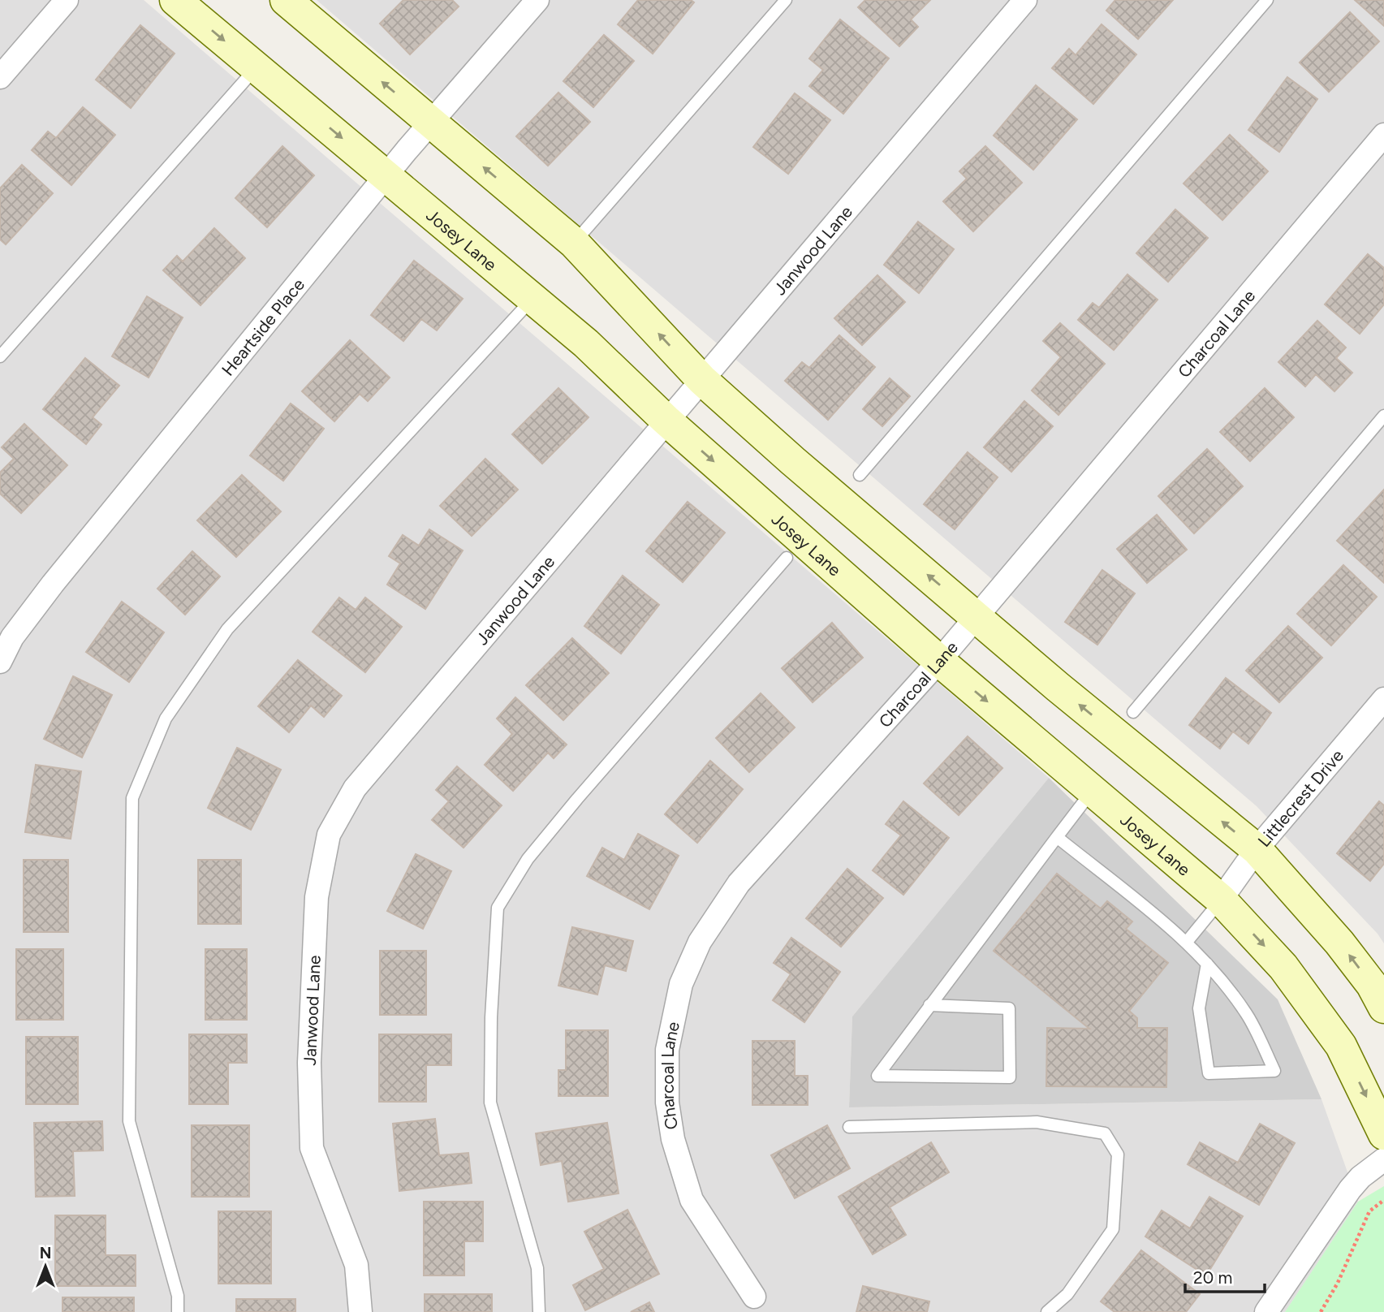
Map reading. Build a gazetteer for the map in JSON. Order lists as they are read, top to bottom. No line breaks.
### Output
{"streets":{"main road":["Josey Lane"],"street":["Janwood Lane","Heartside Place","Charcoal Lane","Littlecrest Drive"]},"crossings":[["Josey Lane","Janwood Lane"],["Josey Lane","Heartside Place"],["Josey Lane","Charcoal Lane"],["Josey Lane","Littlecrest Drive"]],"scale_bar":"20 m","north":"top"}
